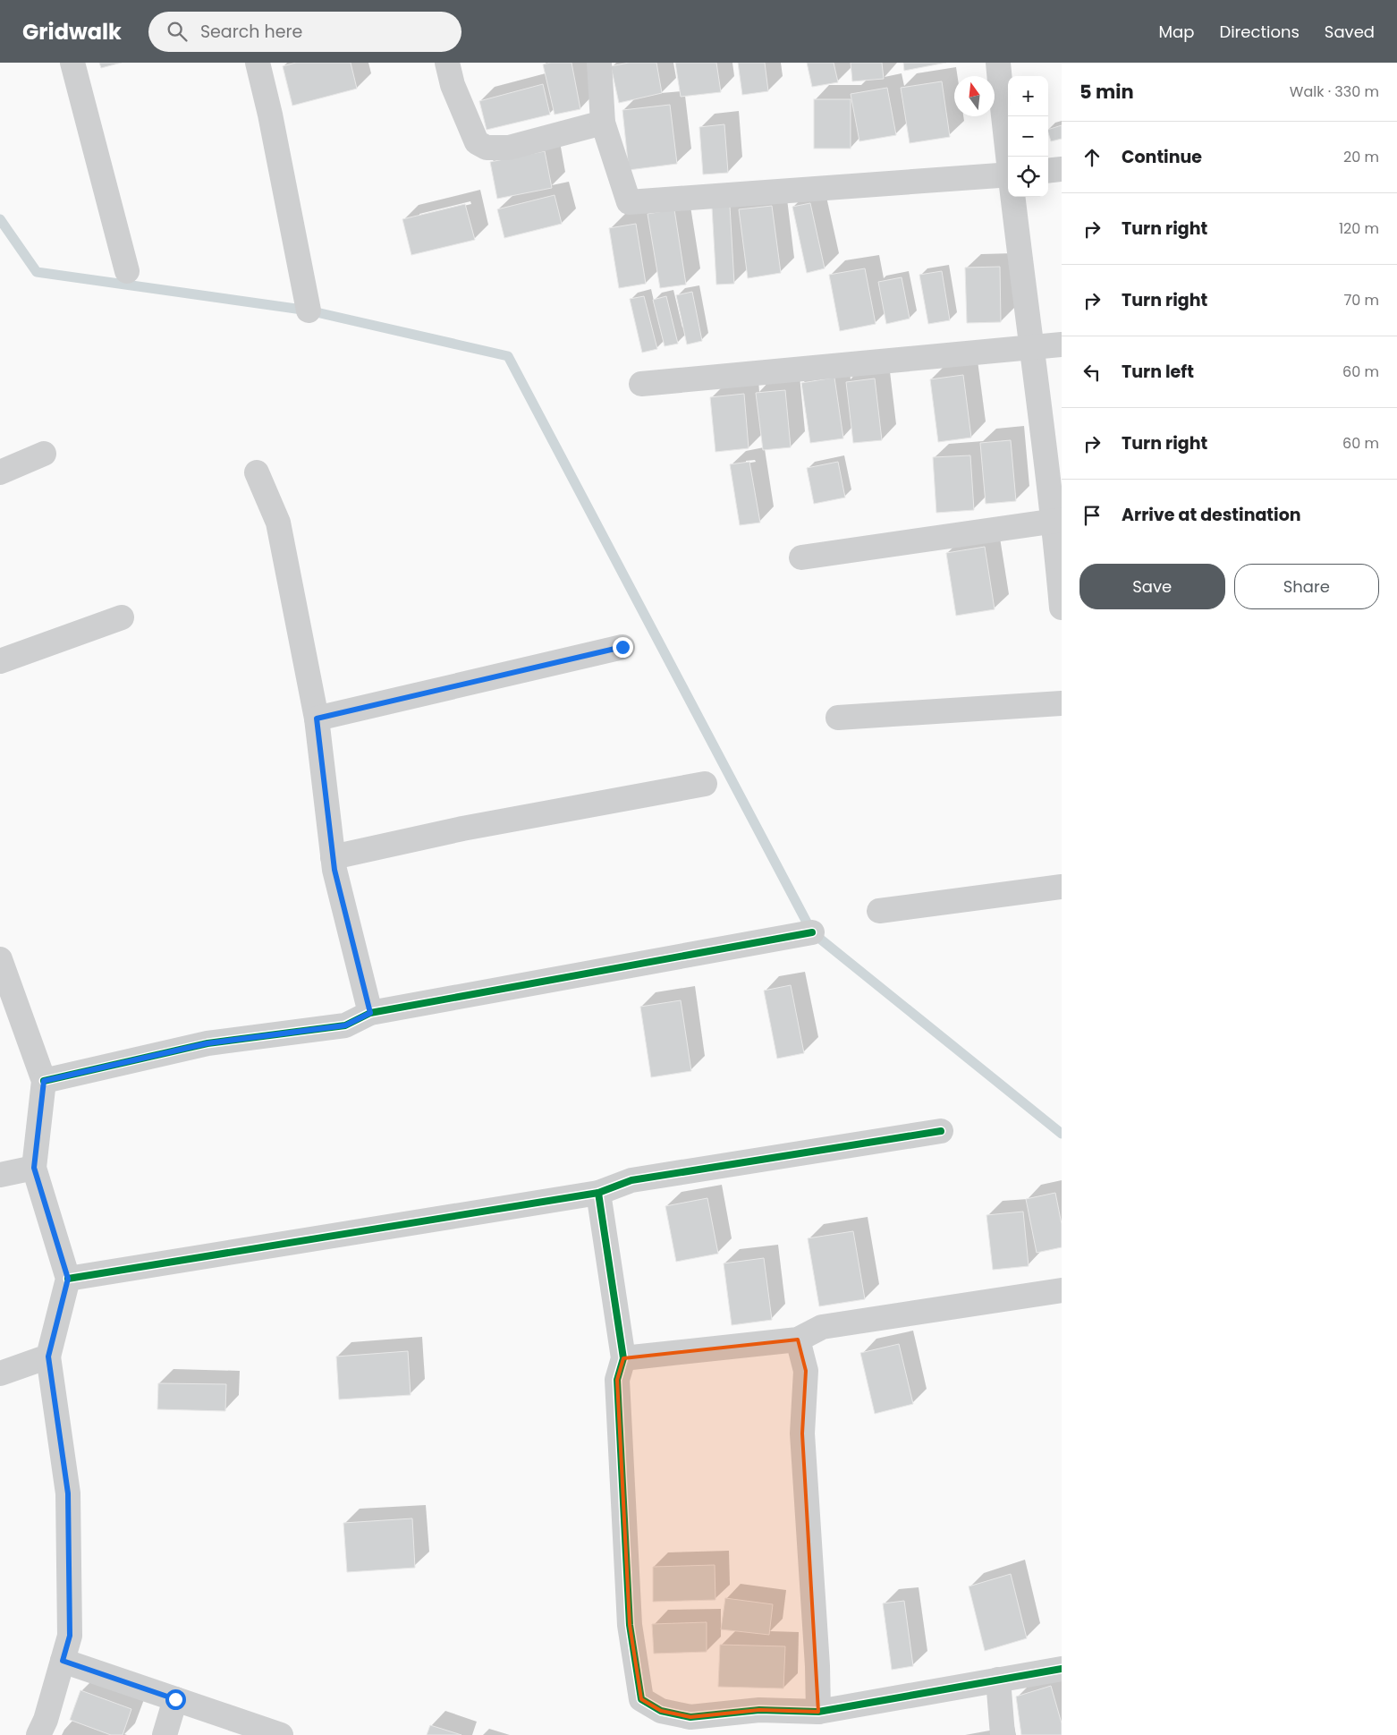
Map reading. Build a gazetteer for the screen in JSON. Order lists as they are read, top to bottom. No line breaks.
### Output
{"north":"top","page":{"header":"Gridwalk","search":"Search here","nav":["Map","Directions","Saved"],"heading":["5 min","Walk · 330 m"],"map_buttons":["+","−"],"list":[["Continue","20 m"],["Turn right","120 m"],["Turn right","70 m"],["Turn left","60 m"],["Turn right","60 m"],"Arrive at destination"],"buttons":["Save","Share"]}}
